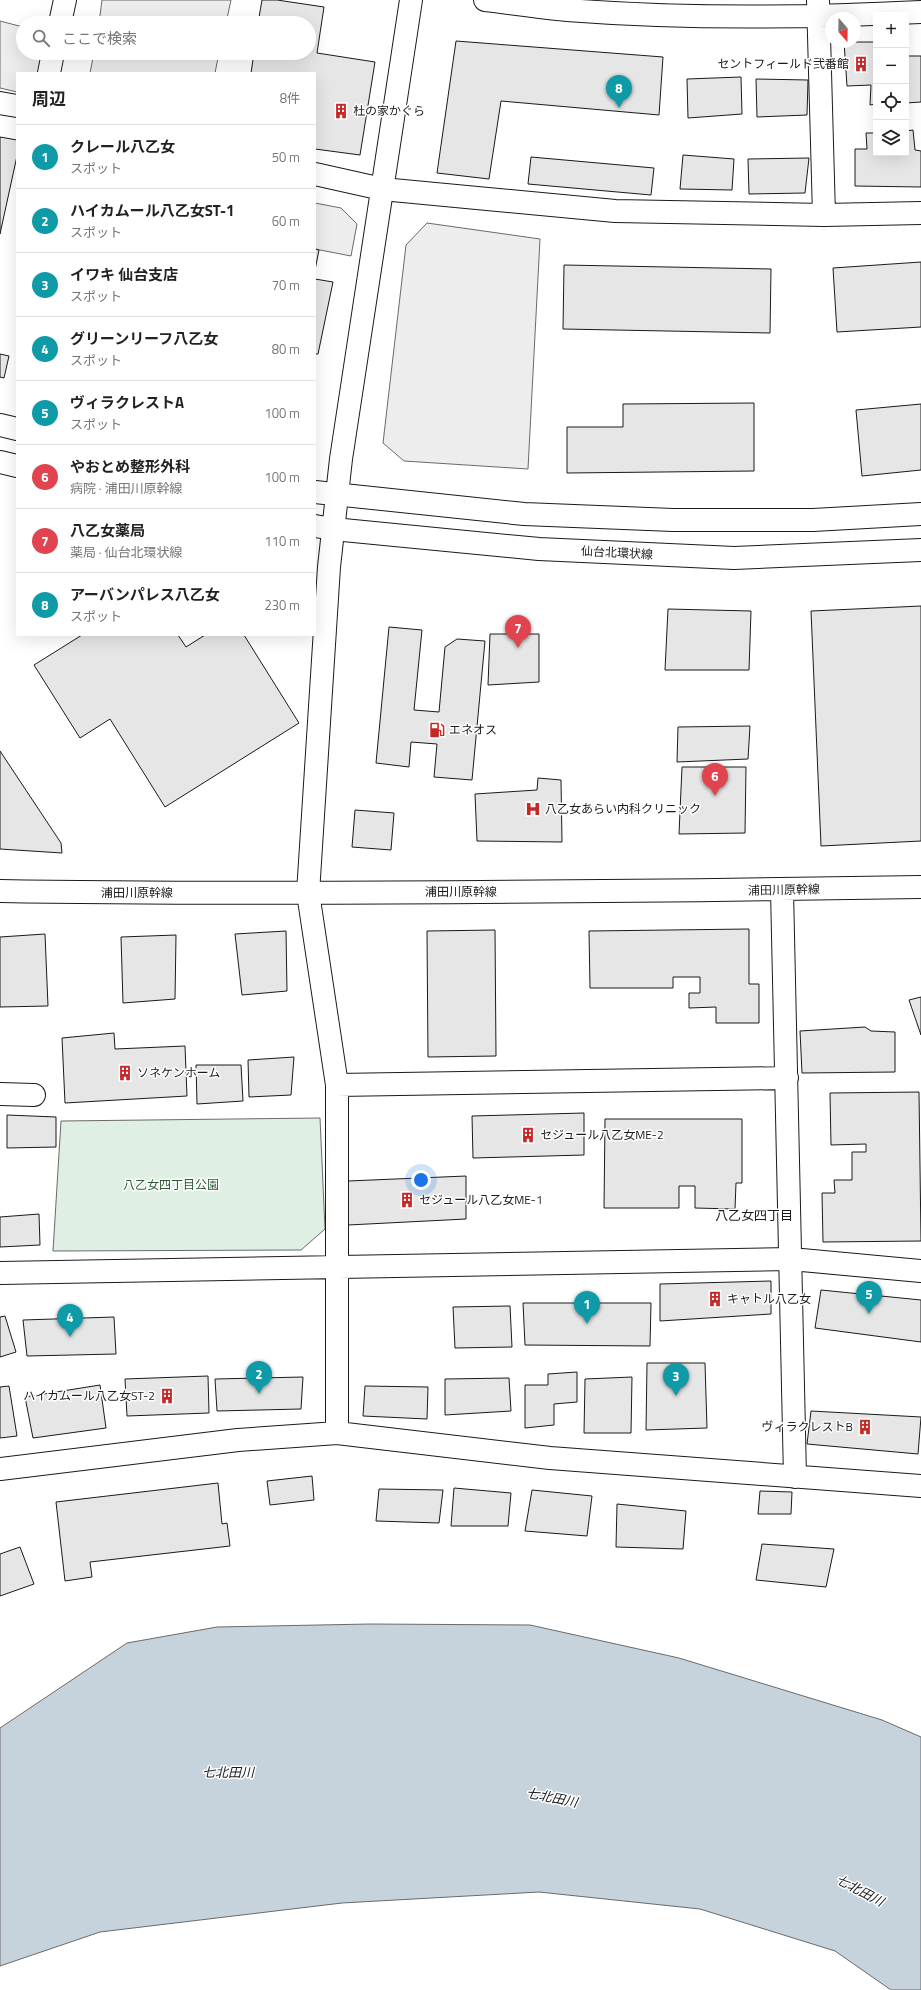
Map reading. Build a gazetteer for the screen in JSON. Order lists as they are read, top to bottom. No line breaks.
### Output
{"streets":{"street":["仙台北環状線","浦田川原幹線"]},"districts":["八乙女四丁目"],"water":["七北田川"],"parks":["八乙女四丁目公園"],"places":{"building":["セントフィールド弐番館","杜の家かぐら","ソネケンホーム","セジュール八乙女ME-2","セジュール八乙女ME-1","キャトル八乙女","ハイカムール八乙女ST-2","ヴィラクレストB"],"fuel station":["エネオス"],"hospital":["八乙女あらい内科クリニック"]},"north":"bottom","page":{"map_buttons":["+","−"],"search":"ここで検索","heading":["周辺","8件"],"pins":["8","7","6","5","1","4","2","3"],"list":[{"mark":"1","name":"クレール八乙女","note":"スポット","value":"50 m"},{"mark":"2","name":"ハイカムール八乙女ST-1","note":"スポット","value":"60 m"},{"mark":"3","name":"イワキ 仙台支店","note":"スポット","value":"70 m"},{"mark":"4","name":"グリーンリーフ八乙女","note":"スポット","value":"80 m"},{"mark":"5","name":"ヴィラクレストA","note":"スポット","value":"100 m"},{"mark":"6","name":"やおとめ整形外科","note":"病院 · 浦田川原幹線","value":"100 m"},{"mark":"7","name":"八乙女薬局","note":"薬局 · 仙台北環状線","value":"110 m"},{"mark":"8","name":"アーバンパレス八乙女","note":"スポット","value":"230 m"}]}}
